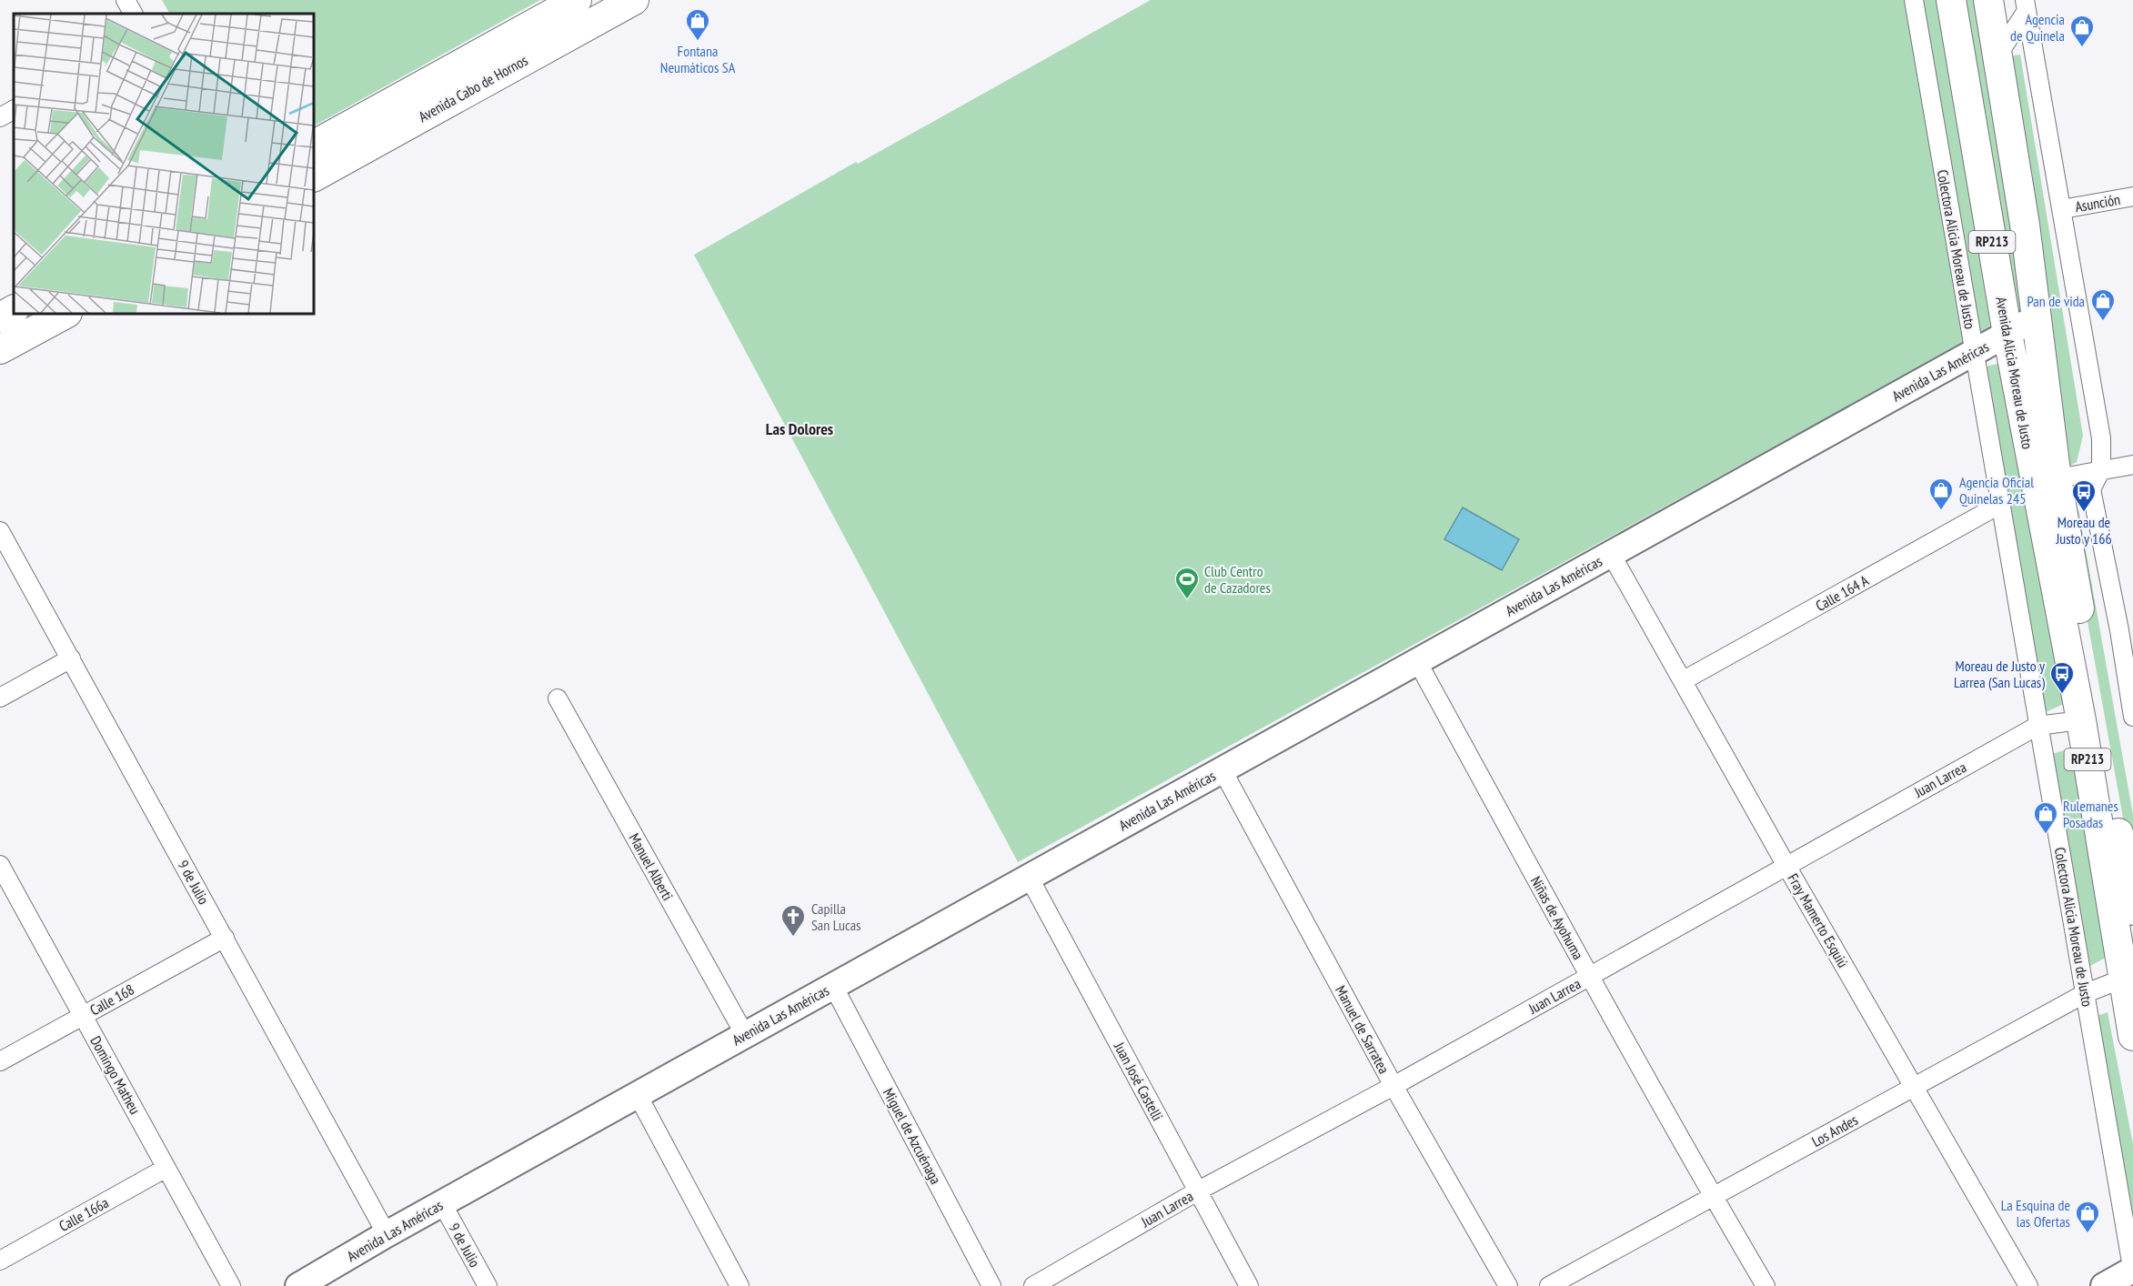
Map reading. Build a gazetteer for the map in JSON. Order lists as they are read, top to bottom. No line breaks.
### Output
{"streets":{"main road":["Avenida Cabo de Hornos","RP213","Avenida Las Américas","Avenida Alicia Moreau de Justo"],"street":["Asunción","Colectora Alicia Moreau de Justo","Calle 164 A","Juan Larrea","Manuel Alberti","9 de Julio","Niñas de Ayohuma","Fray Mamerto Esquiú","Calle 168","Manuel de Sarratea","Domingo Matheu","Juan José Castelli","Los Andes","Miguel de Azcuénaga","Calle 166a"]},"crossings":[["Colectora Alicia Moreau de Justo","Avenida Las Américas"],["Colectora Alicia Moreau de Justo","Calle 164 A"],["Colectora Alicia Moreau de Justo","Juan Larrea"],["Colectora Alicia Moreau de Justo","Los Andes"],["Avenida Las Américas","Avenida Alicia Moreau de Justo"],["Avenida Las Américas","Manuel Alberti"],["Avenida Las Américas","9 de Julio"],["Avenida Las Américas","Niñas de Ayohuma"],["Avenida Las Américas","Fray Mamerto Esquiú"],["Avenida Las Américas","Manuel de Sarratea"],["Avenida Las Américas","Juan José Castelli"],["Avenida Las Américas","Miguel de Azcuénaga"],["Avenida Alicia Moreau de Justo","Juan Larrea"],["Avenida Alicia Moreau de Justo","Los Andes"],["Calle 164 A","Fray Mamerto Esquiú"],["Juan Larrea","Niñas de Ayohuma"],["Juan Larrea","Fray Mamerto Esquiú"],["Juan Larrea","Manuel de Sarratea"],["Juan Larrea","Juan José Castelli"],["9 de Julio","Calle 168"],["Niñas de Ayohuma","Los Andes"],["Fray Mamerto Esquiú","Los Andes"],["Calle 168","Domingo Matheu"],["Domingo Matheu","Calle 166a"]],"districts":["Las Dolores"],"places":{"shop":["Fontana Neumáticos SA","Agencia de Quinela","Pan de vida","Agencia Oficial Quinelas 245","Rulemanes Posadas","La Esquina de las Ofertas"],"bus stop":["Moreau de Justo y 166","Moreau de Justo y Larrea (San Lucas)"],"sports":["Club Centro de Cazadores"],"church":["Capilla San Lucas"]}}
